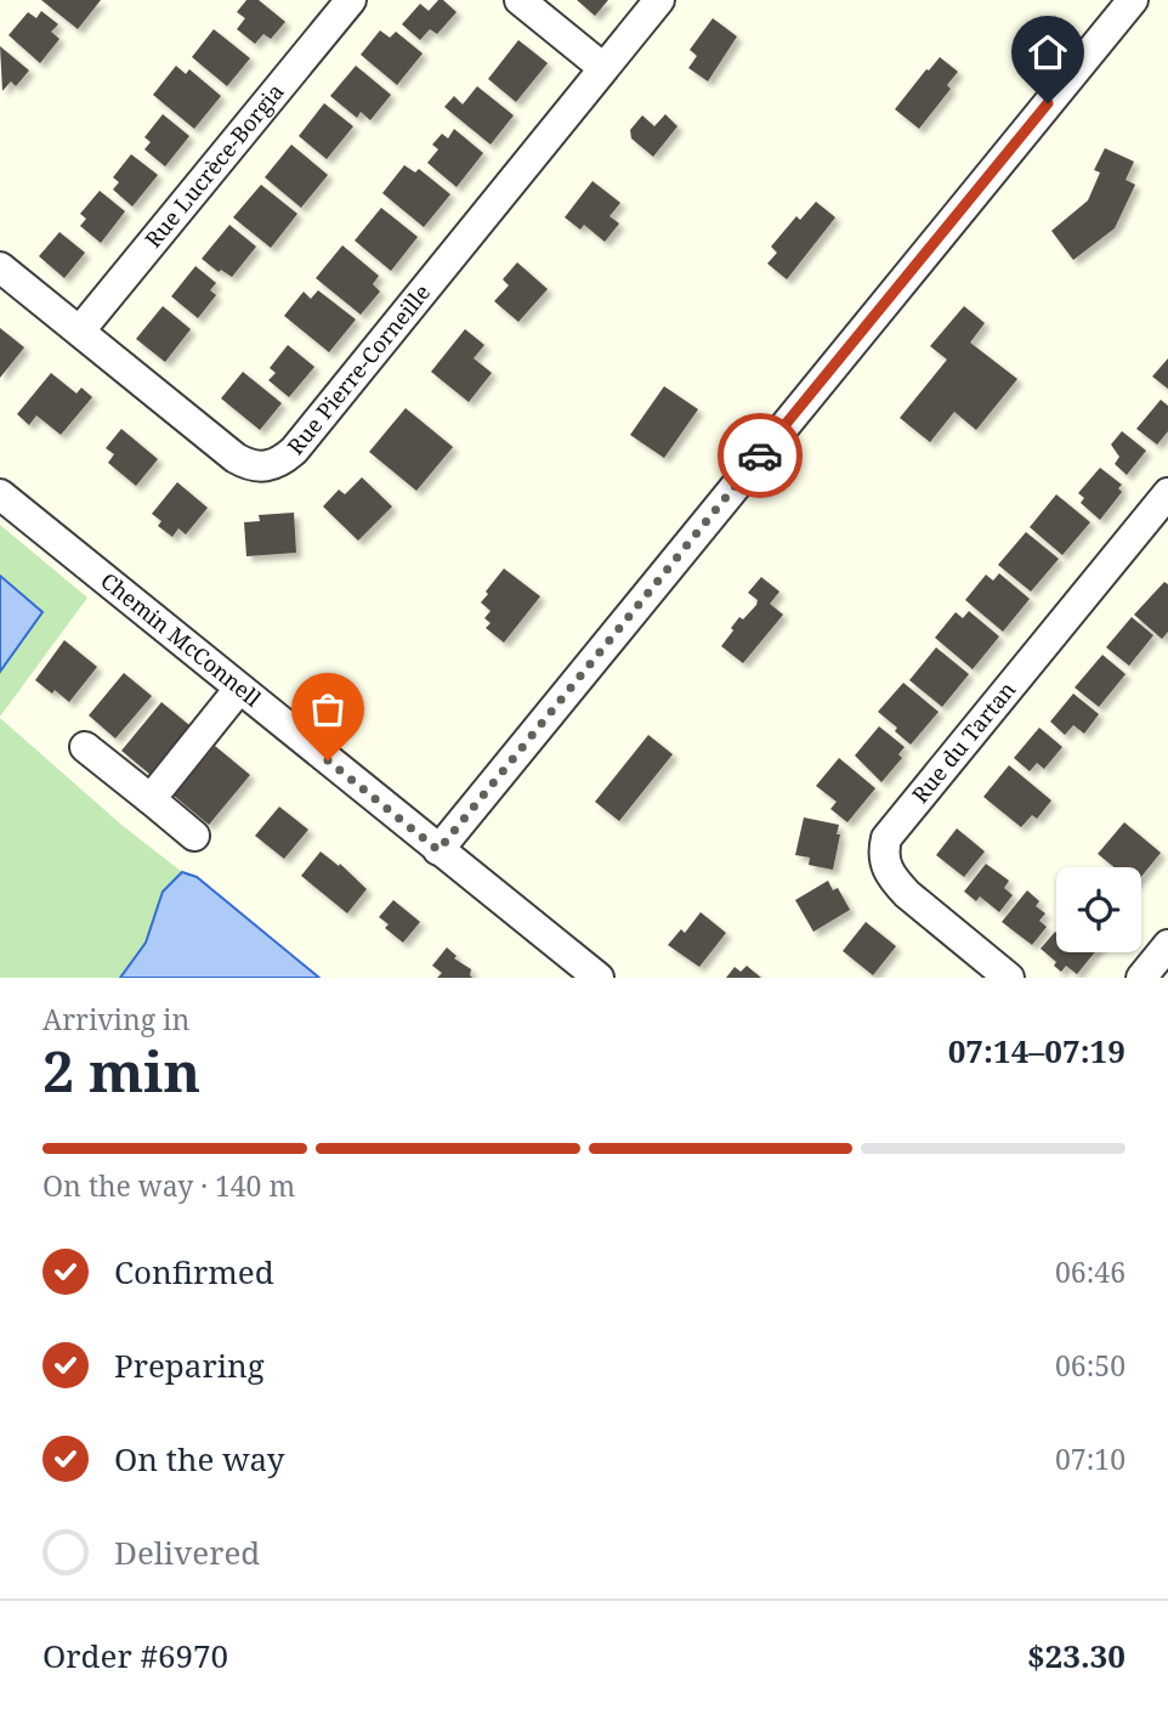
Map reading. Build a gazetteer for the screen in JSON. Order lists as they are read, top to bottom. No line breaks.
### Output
{"streets":{"street":["Rue Lucrèce-Borgia","Rue Pierre-Corneille","Chemin McConnell","Rue du Tartan"]},"crossings":[["Rue Lucrèce-Borgia","Rue Pierre-Corneille"]],"page":{"heading":["2 min","Arriving in","07:14–07:19"],"panel":["Order #6970","$23.30"],"bar":"On the way · 140 m","list":[["Confirmed","06:46"],["Preparing","06:50"],["On the way","07:10"],"Delivered"]}}
